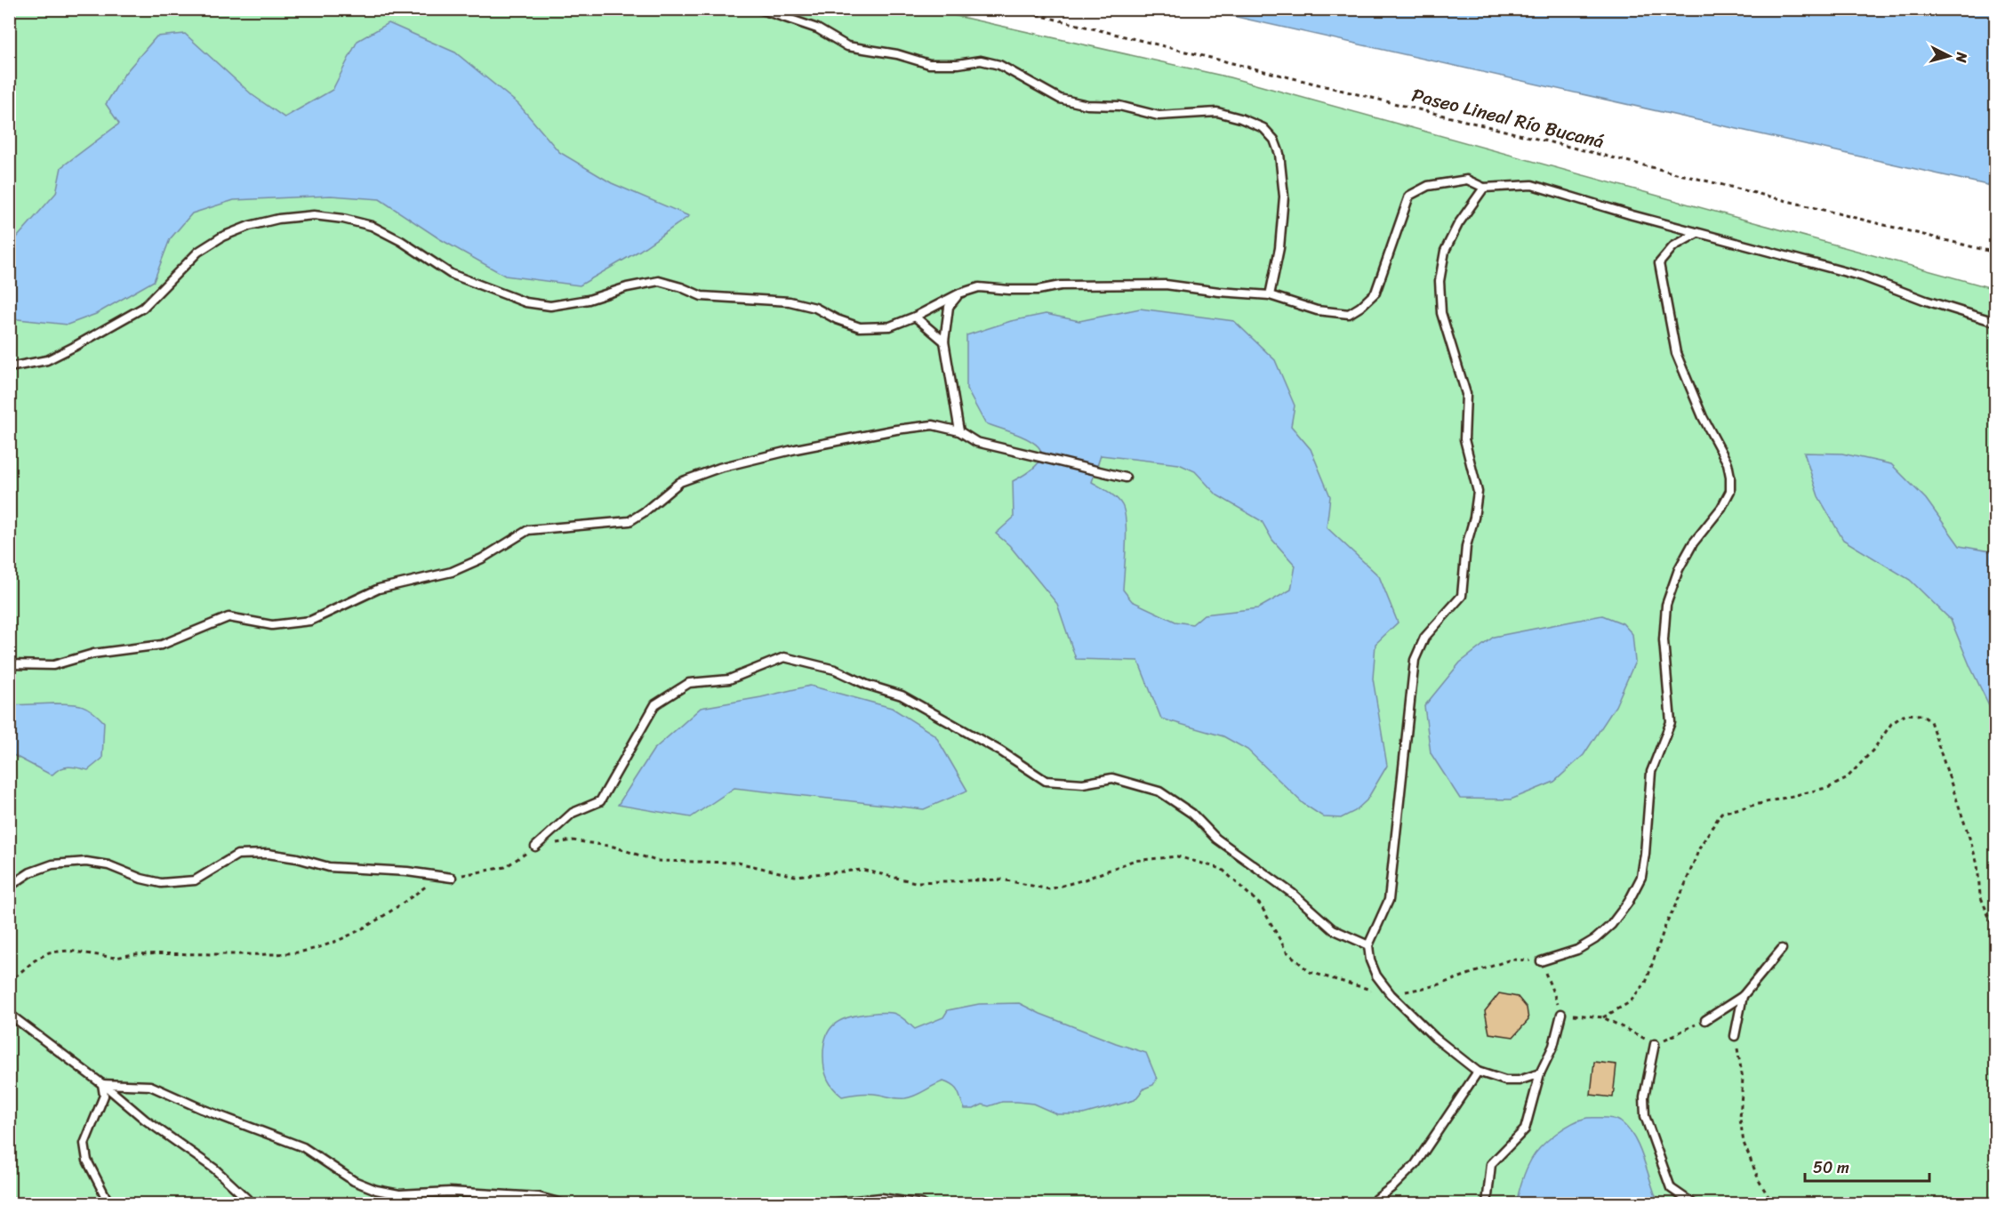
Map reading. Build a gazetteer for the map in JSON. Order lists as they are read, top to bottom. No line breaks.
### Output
{"streets":{"path":["Paseo Lineal Río Bucaná"]},"scale_bar":"50 m","north":"right"}
